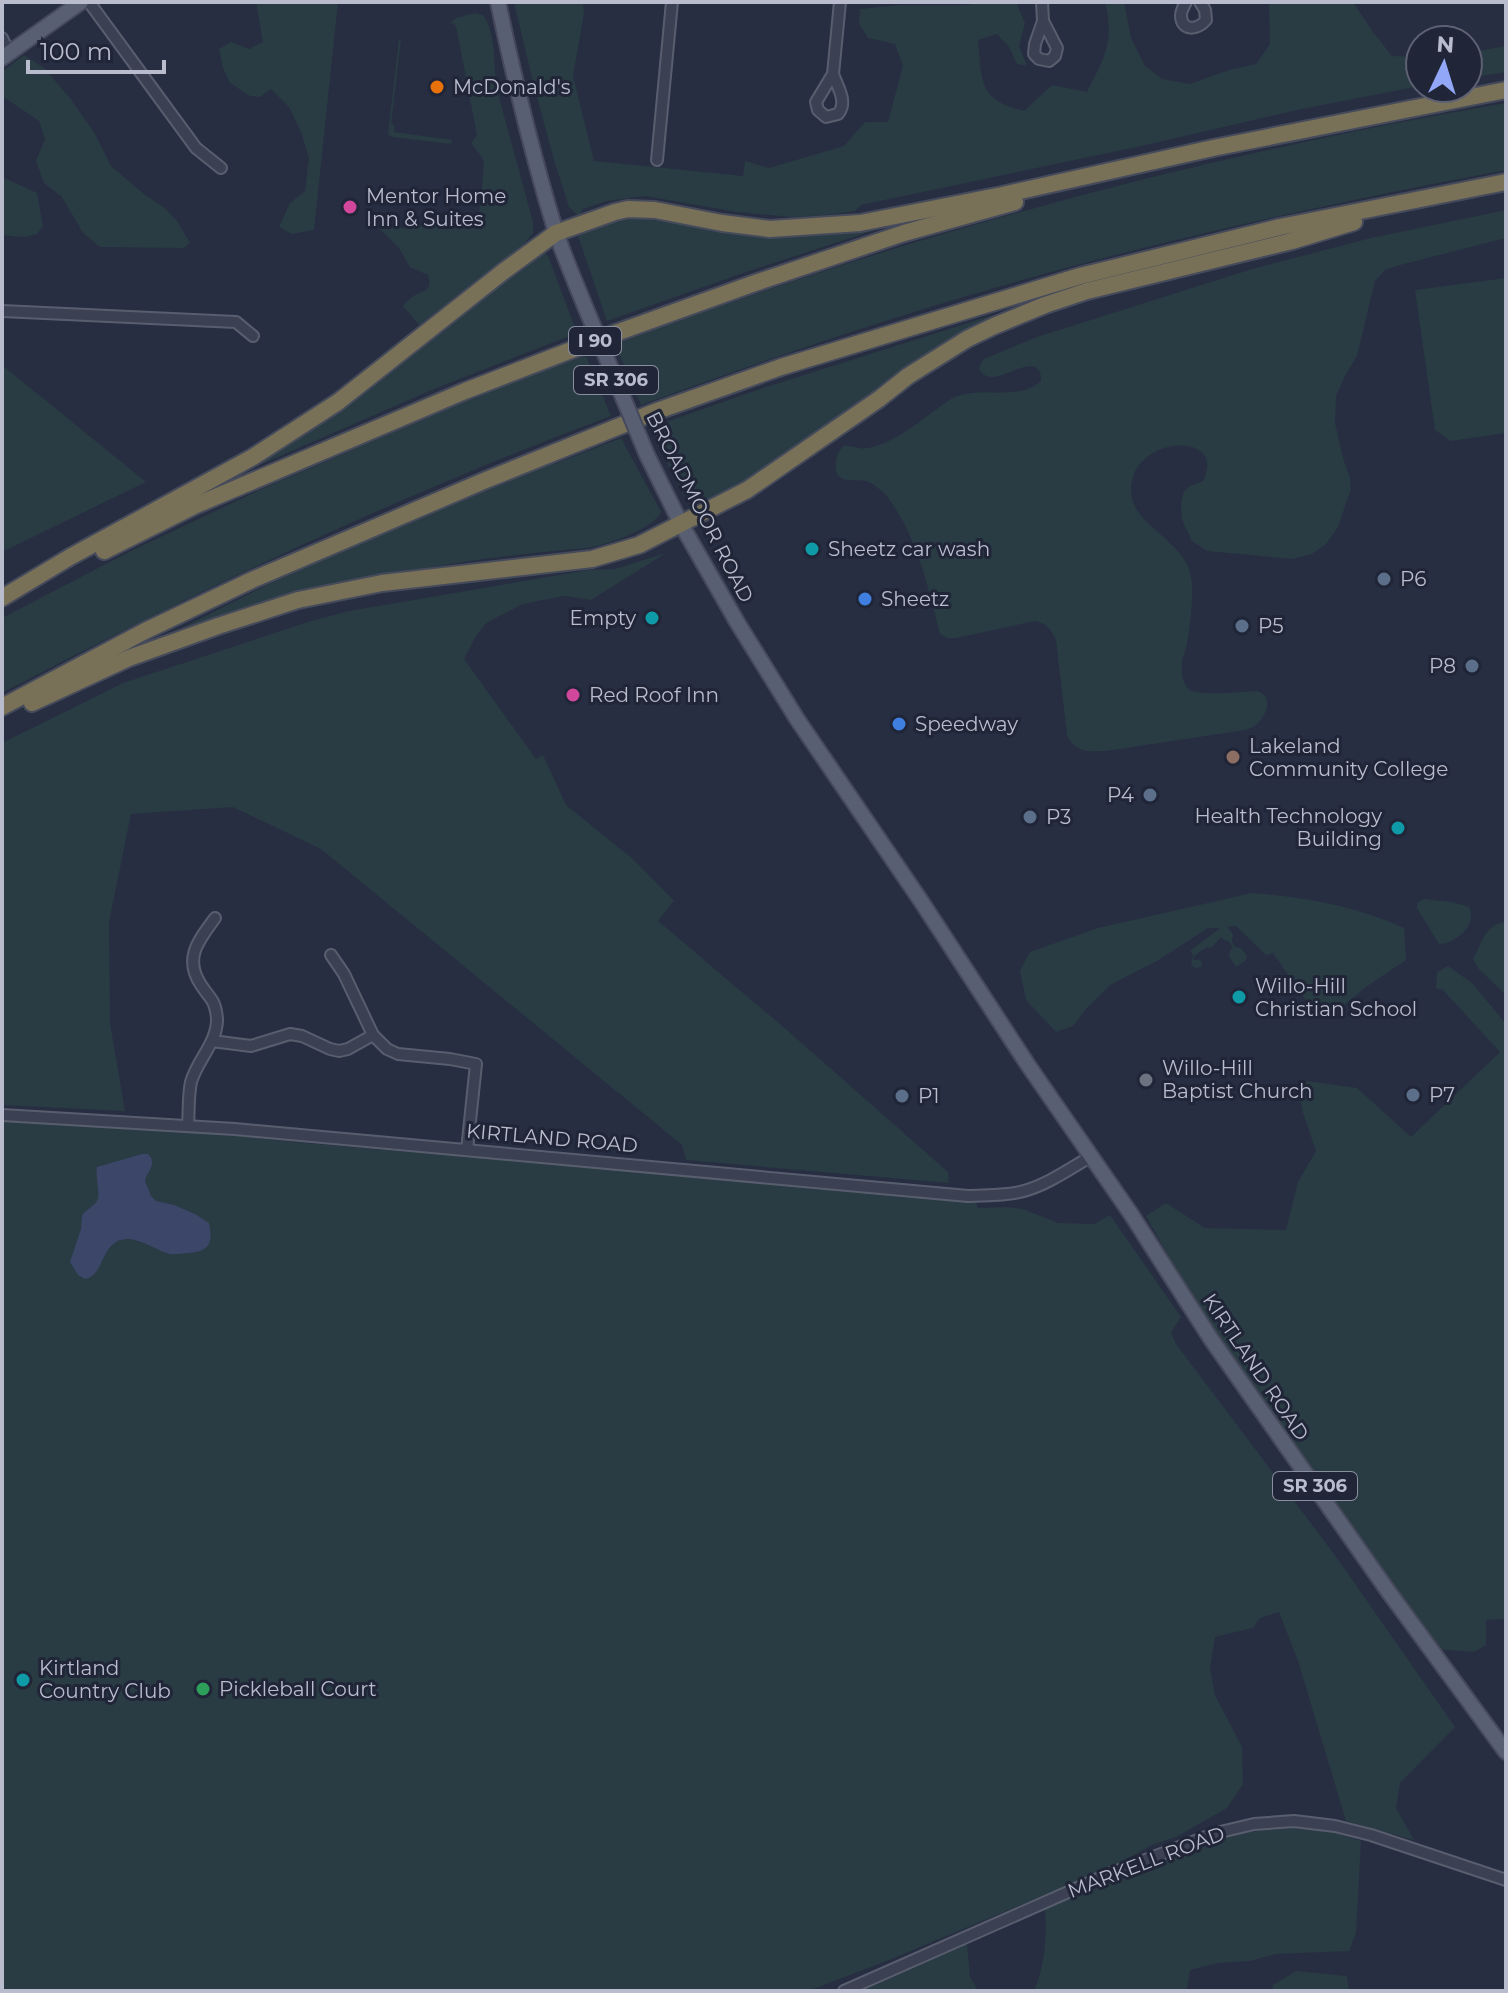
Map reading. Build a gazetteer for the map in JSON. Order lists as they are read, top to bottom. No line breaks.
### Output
{"streets":{"highway":["I 90"],"main road":["SR 306","BROADMOOR ROAD","KIRTLAND ROAD"],"street":["MARKELL ROAD"]},"crossings":[["BROADMOOR ROAD","KIRTLAND ROAD"]],"places":["McDonald's","Mentor Home Inn & Suites","Sheetz car wash","P6","Sheetz","Empty","P5","P8","Red Roof Inn","Speedway","Lakeland Community College","P4","P3","Health Technology Building","Willo-Hill Christian School","Willo-Hill Baptist Church","P7","P1","Kirtland Country Club","Pickleball Court"],"scale_bar":"100 m","north":"top"}
